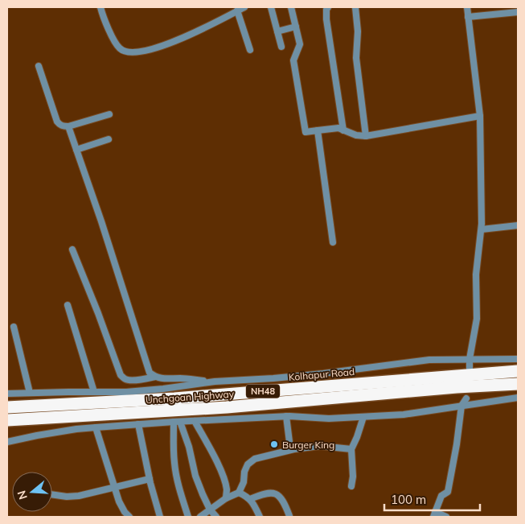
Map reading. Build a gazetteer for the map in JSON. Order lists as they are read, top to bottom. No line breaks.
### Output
{"streets":{"highway":["Kolhapur Road","NH48","Unchgoan Highway"]},"places":["Burger King"],"scale_bar":"100 m","north":"left"}
